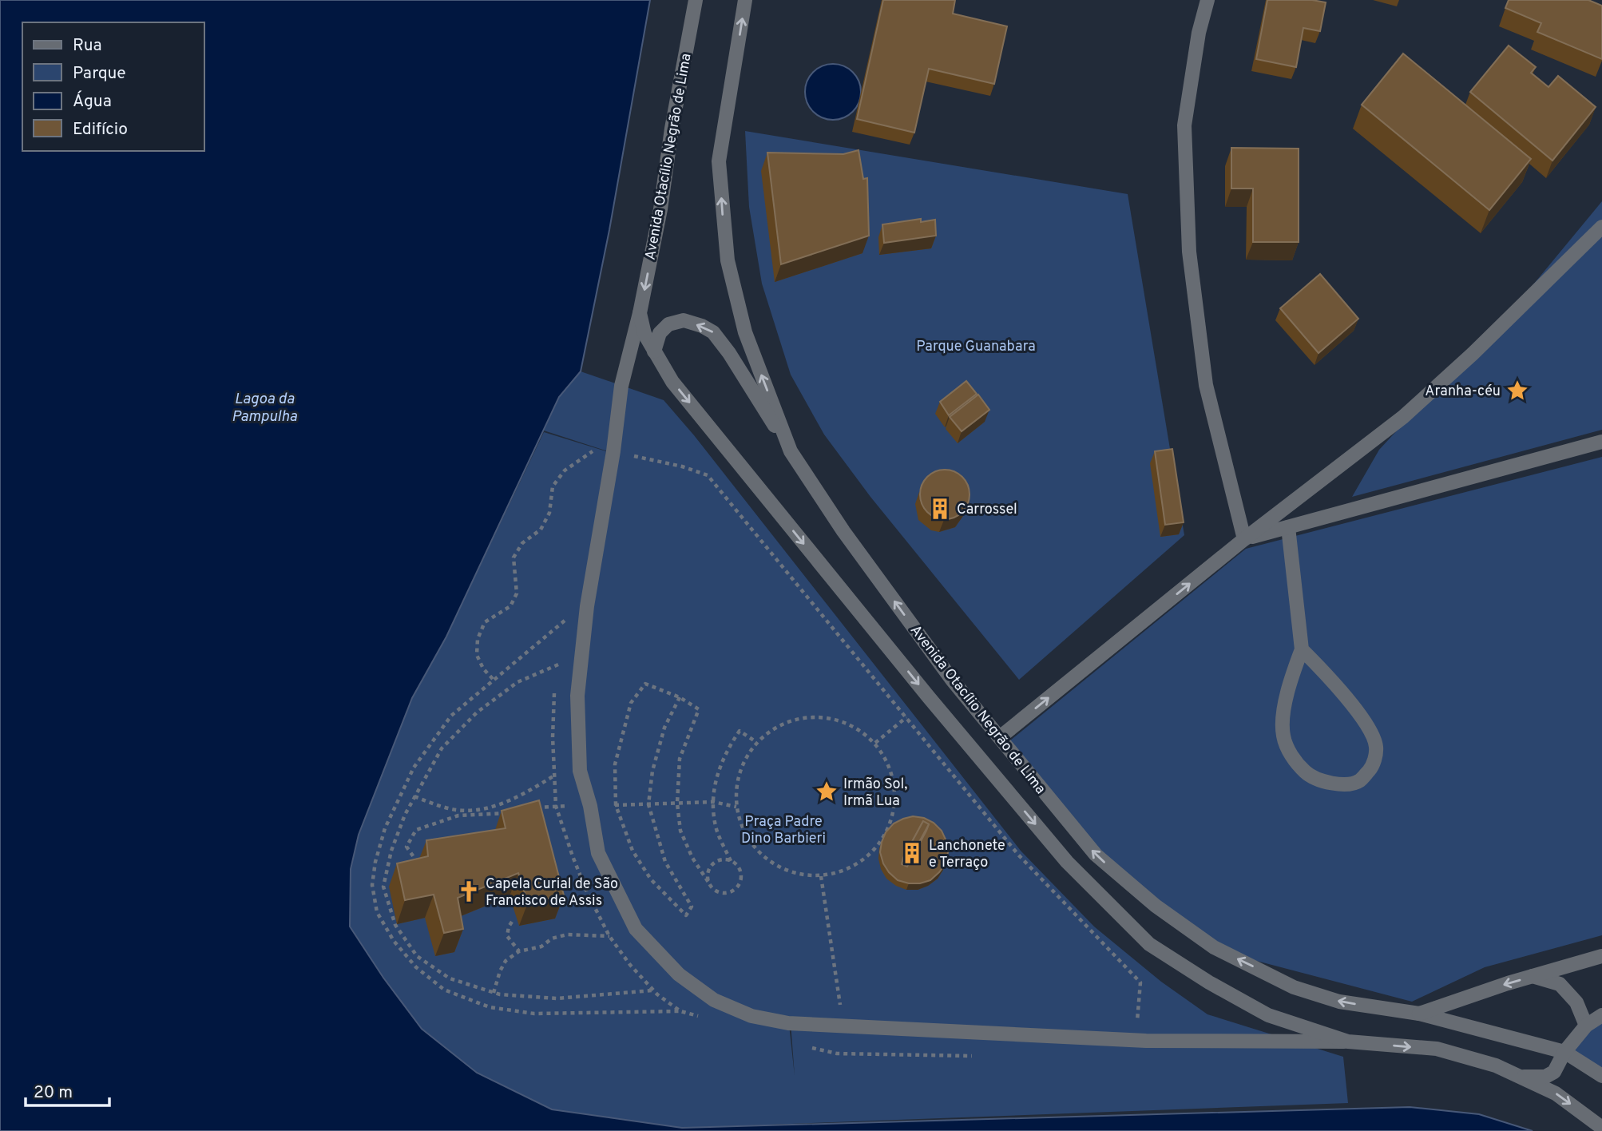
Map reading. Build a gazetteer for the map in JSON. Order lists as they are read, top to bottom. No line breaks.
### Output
{"streets":{"street":["Avenida Otacílio Negrão de Lima"]},"water":["Lagoa da Pampulha"],"parks":["Parque Guanabara","Praça Padre Dino Barbieri"],"places":{"place":["Aranha-céu","Irmão Sol, Irmã Lua"],"building":["Carrossel","Lanchonete e Terraço"],"church":["Capela Curial de São Francisco de Assis"]},"legend":["Rua","Parque","Água","Edifício"],"scale_bar":"20 m"}
